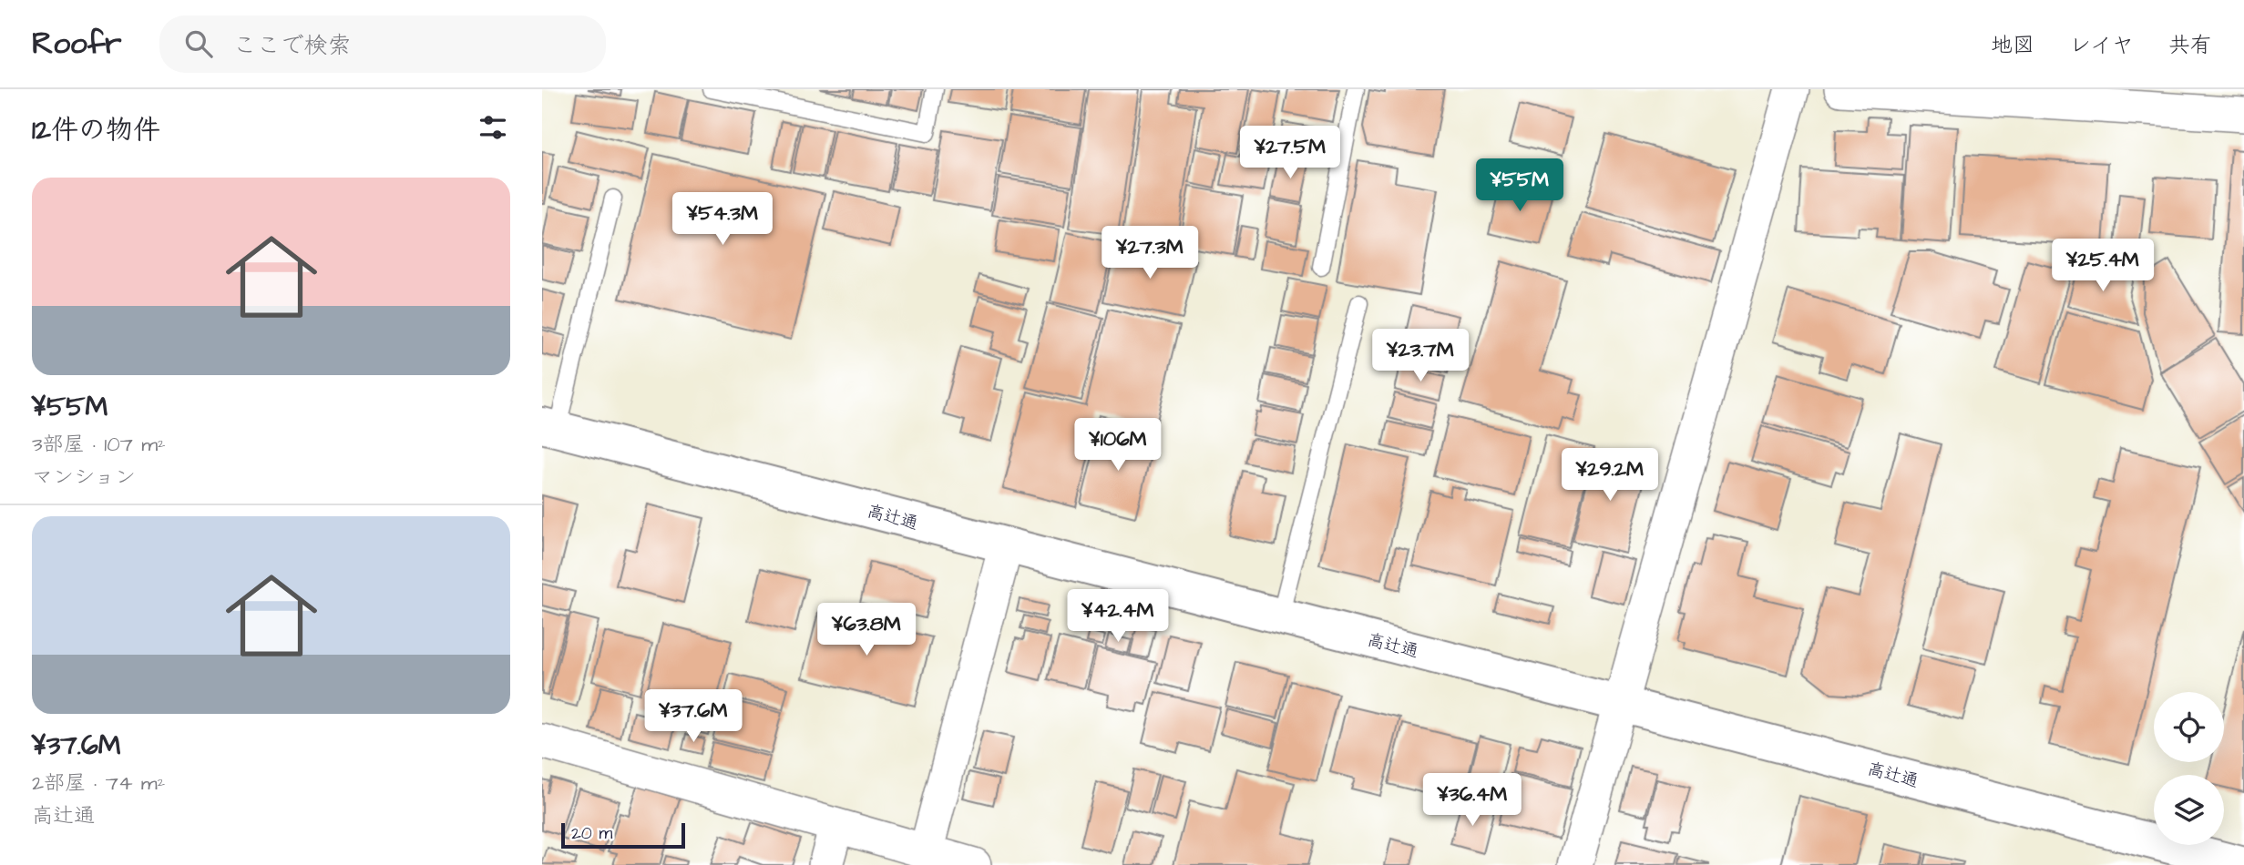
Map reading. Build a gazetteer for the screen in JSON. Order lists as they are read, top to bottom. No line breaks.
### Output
{"streets":{"street":["高辻通"]},"scale_bar":"20 m","page":{"header":"Roofr","search":"ここで検索","nav":["地図","レイヤ","共有"],"heading":"12件の物件","price":["¥27.5M","¥55M","¥54.3M","¥27.3M","¥25.4M","¥23.7M","¥106M","¥29.2M","¥42.4M","¥63.8M","¥37.6M","¥36.4M"],"list":[{"name":"¥55M","note":"3部屋 · 107 m² · マンション"},{"name":"¥37.6M","note":"2部屋 · 74 m² · 高辻通"}],"scale":"20 m"}}
